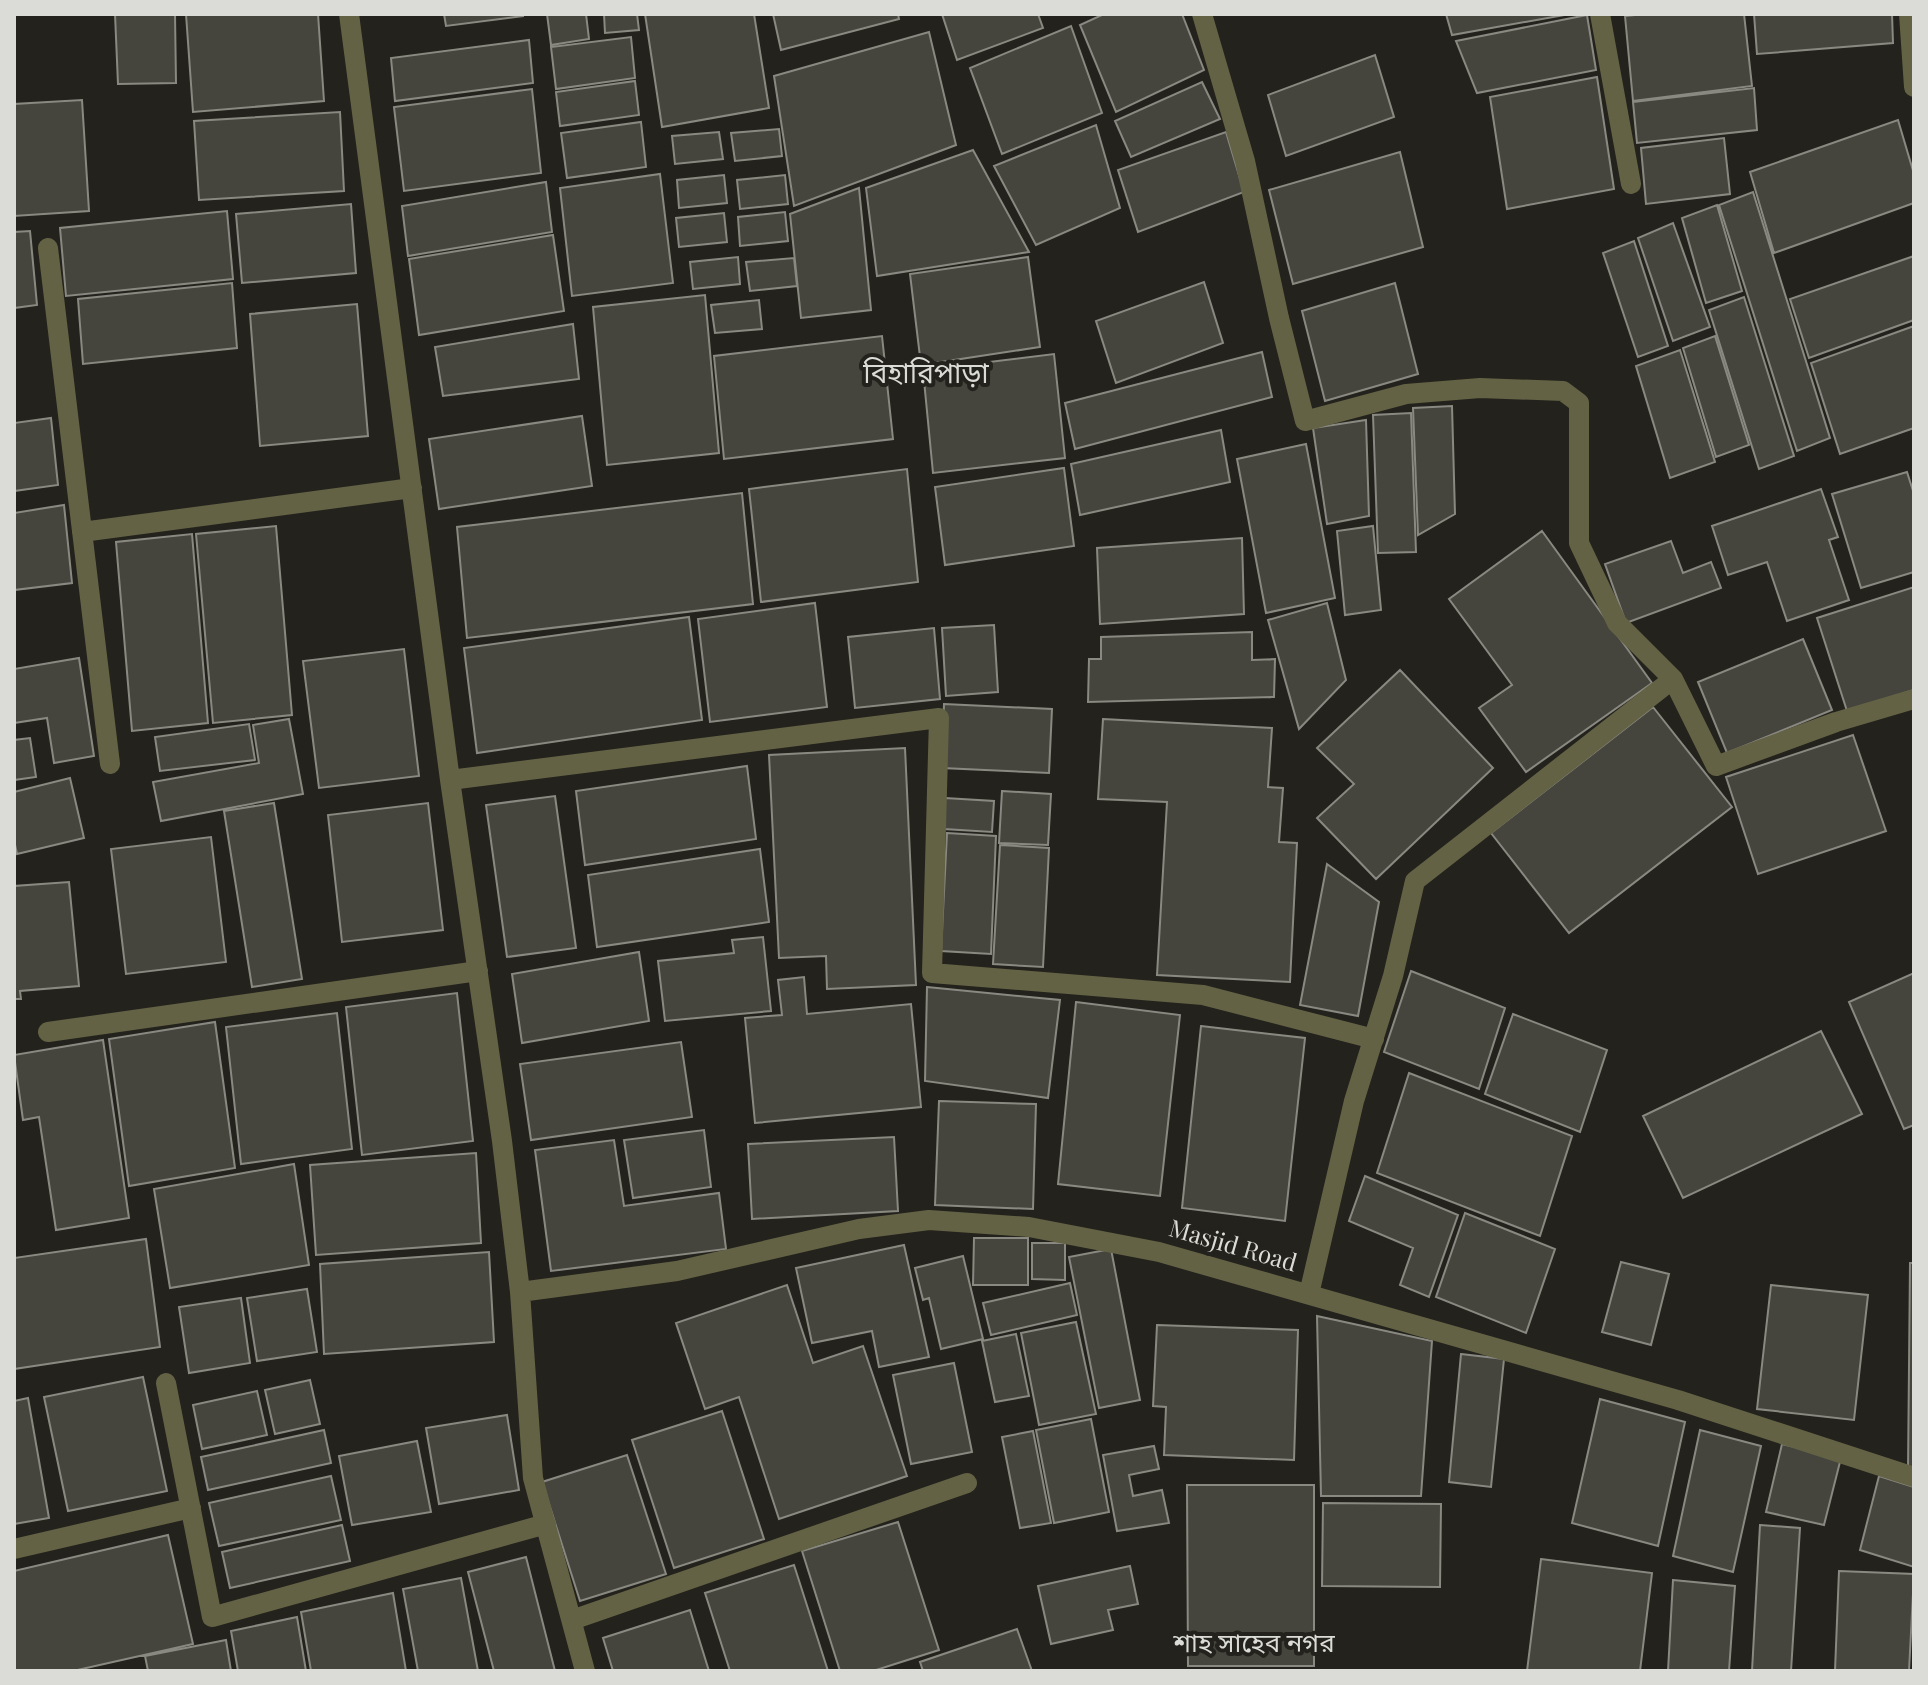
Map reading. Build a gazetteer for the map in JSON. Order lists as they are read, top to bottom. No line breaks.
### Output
{"streets":{"street":["Masjid Road"]},"districts":["বিহারিপাড়া","শাহ সাহেব নগর"]}
